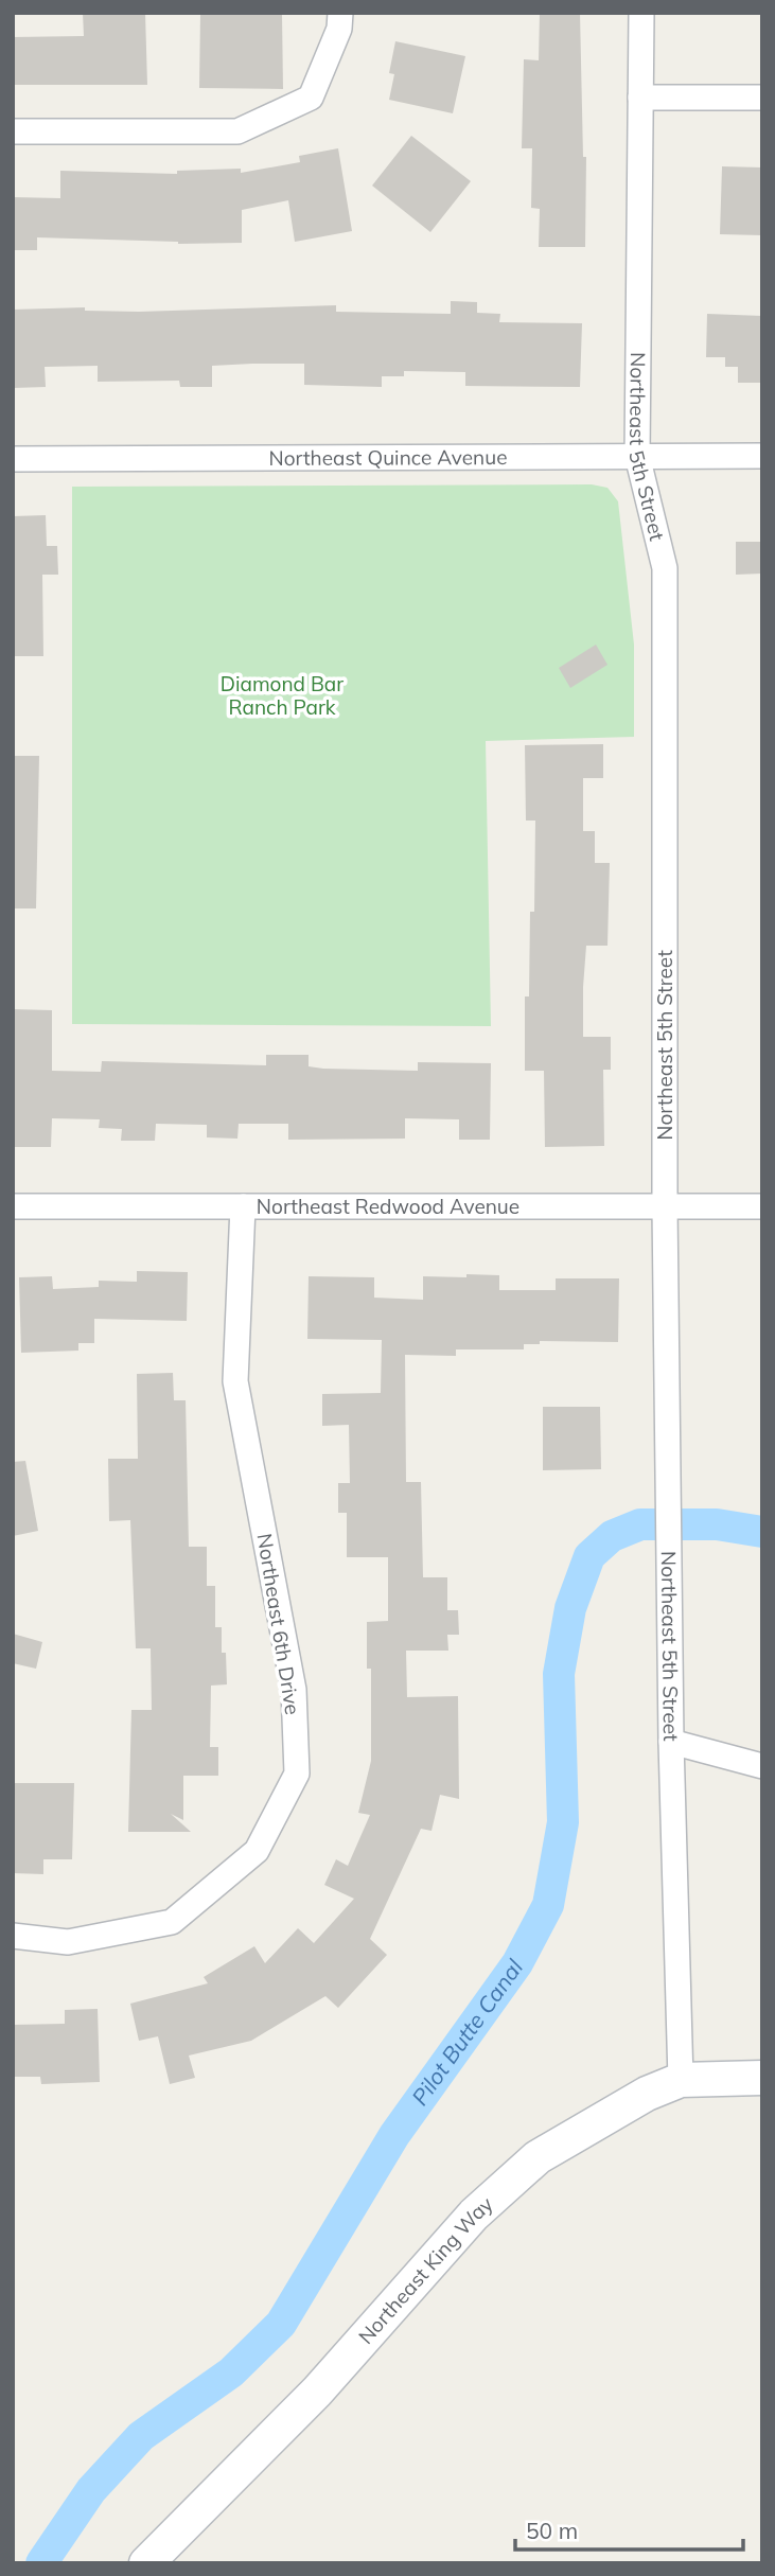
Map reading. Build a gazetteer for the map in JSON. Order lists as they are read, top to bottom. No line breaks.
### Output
{"streets":{"street":["Northeast 5th Street","Northeast Quince Avenue","Northeast Redwood Avenue","Northeast 6th Drive","Northeast King Way"]},"crossings":[["Northeast 5th Street","Northeast Quince Avenue"],["Northeast 5th Street","Northeast Redwood Avenue"],["Northeast 5th Street","Northeast King Way"],["Northeast Redwood Avenue","Northeast 6th Drive"]],"water":["Pilot Butte Canal"],"parks":["Diamond Bar Ranch Park"],"scale_bar":"50 m"}
